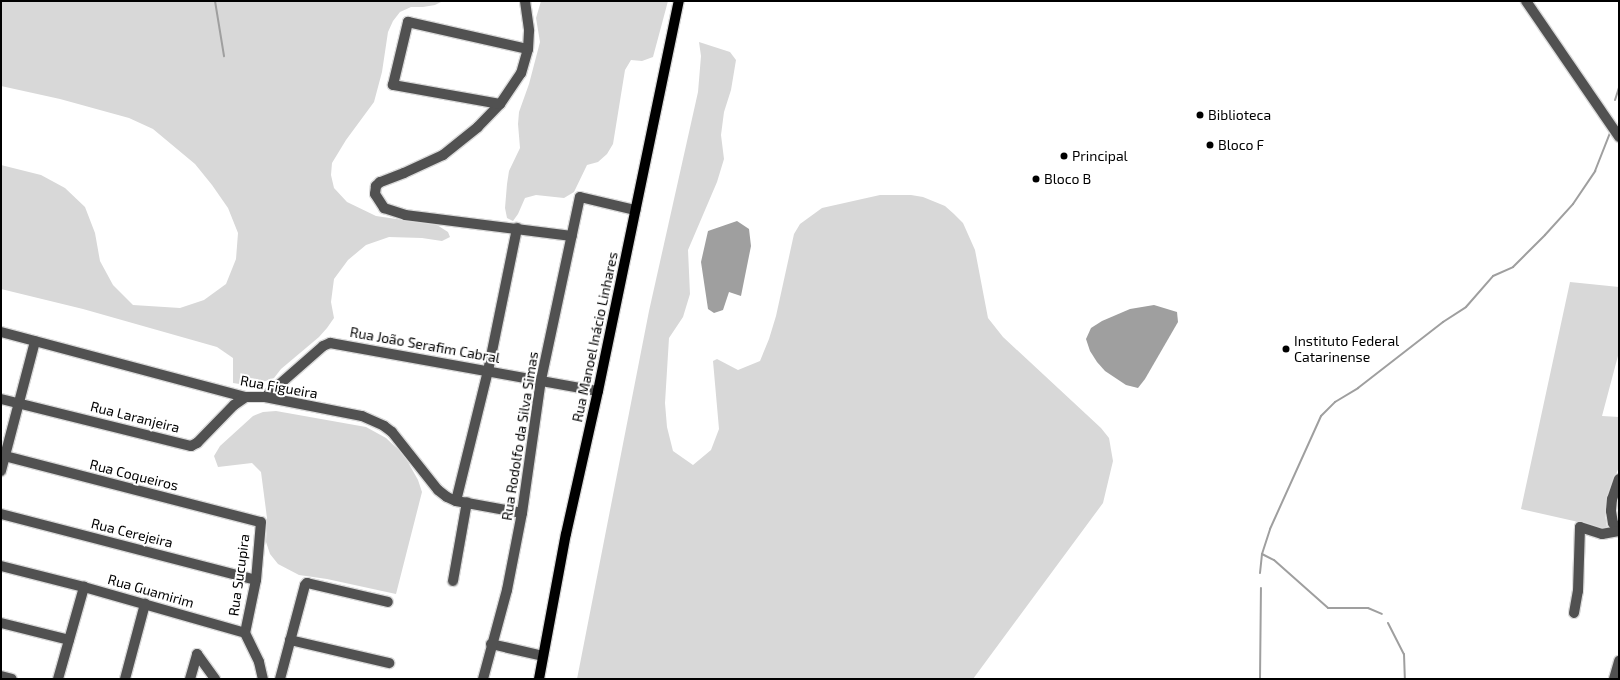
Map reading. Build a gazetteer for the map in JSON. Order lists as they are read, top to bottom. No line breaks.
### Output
{"streets":{"main road":["Rua Manoel Inácio Linhares"],"street":["Rua João Serafim Cabral","Rua Figueira","Rua Laranjeira","Rua Rodolfo da Silva Simas","Rua Coqueiros","Rua Cerejeira","Rua Sucupira","Rua Guamirim"]},"crossings":[["Rua Manoel Inácio Linhares","Rua João Serafim Cabral"],["Rua Manoel Inácio Linhares","Rua Rodolfo da Silva Simas"],["Rua João Serafim Cabral","Rua Figueira"],["Rua João Serafim Cabral","Rua Rodolfo da Silva Simas"],["Rua Figueira","Rua Laranjeira"],["Rua Figueira","Rua Rodolfo da Silva Simas"],["Rua Coqueiros","Rua Sucupira"],["Rua Cerejeira","Rua Sucupira"],["Rua Sucupira","Rua Guamirim"]],"places":["Biblioteca","Bloco F","Principal","Bloco B","Instituto Federal Catarinense"]}
